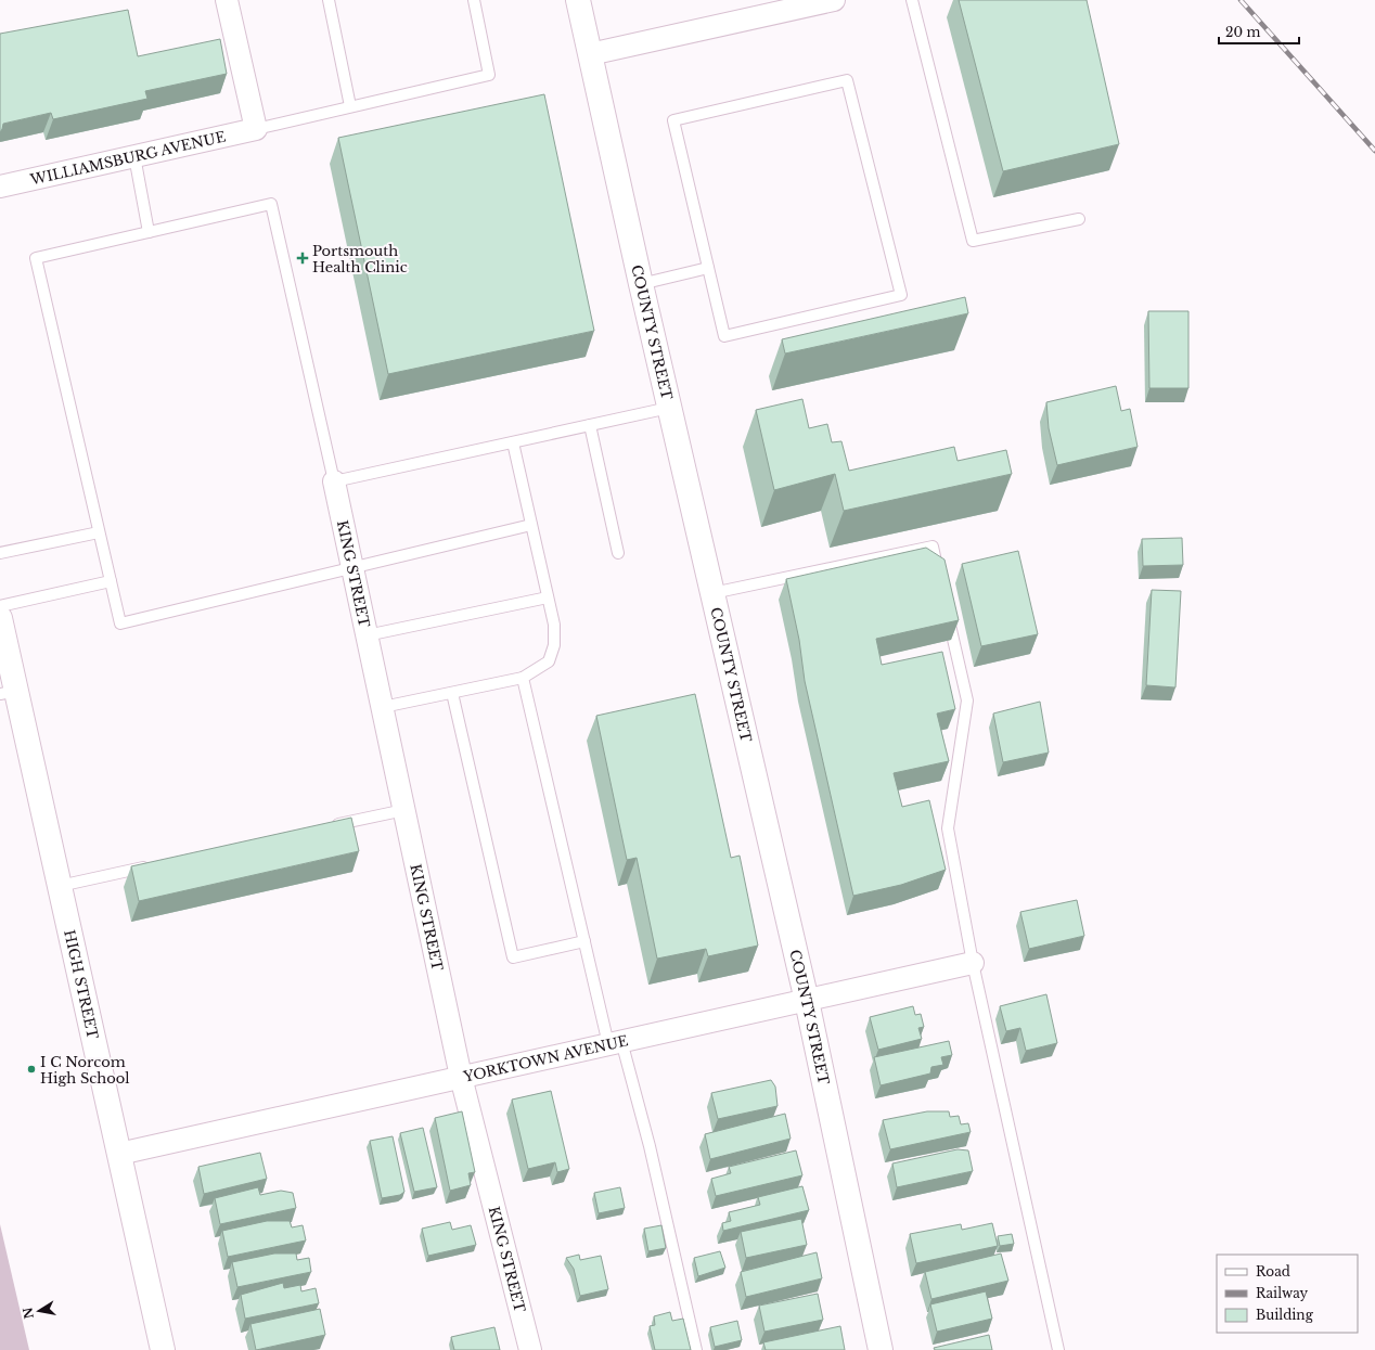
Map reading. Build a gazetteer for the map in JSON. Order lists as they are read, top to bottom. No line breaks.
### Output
{"streets":{"street":["WILLIAMSBURG AVENUE","COUNTY STREET","KING STREET","HIGH STREET","YORKTOWN AVENUE"]},"crossings":[["COUNTY STREET","YORKTOWN AVENUE"],["KING STREET","YORKTOWN AVENUE"],["HIGH STREET","YORKTOWN AVENUE"]],"places":{"health":["Portsmouth Health Clinic"],"other":["I C Norcom High School"]},"legend":["Road","Railway","Building"],"scale_bar":"20 m","north":"left"}
